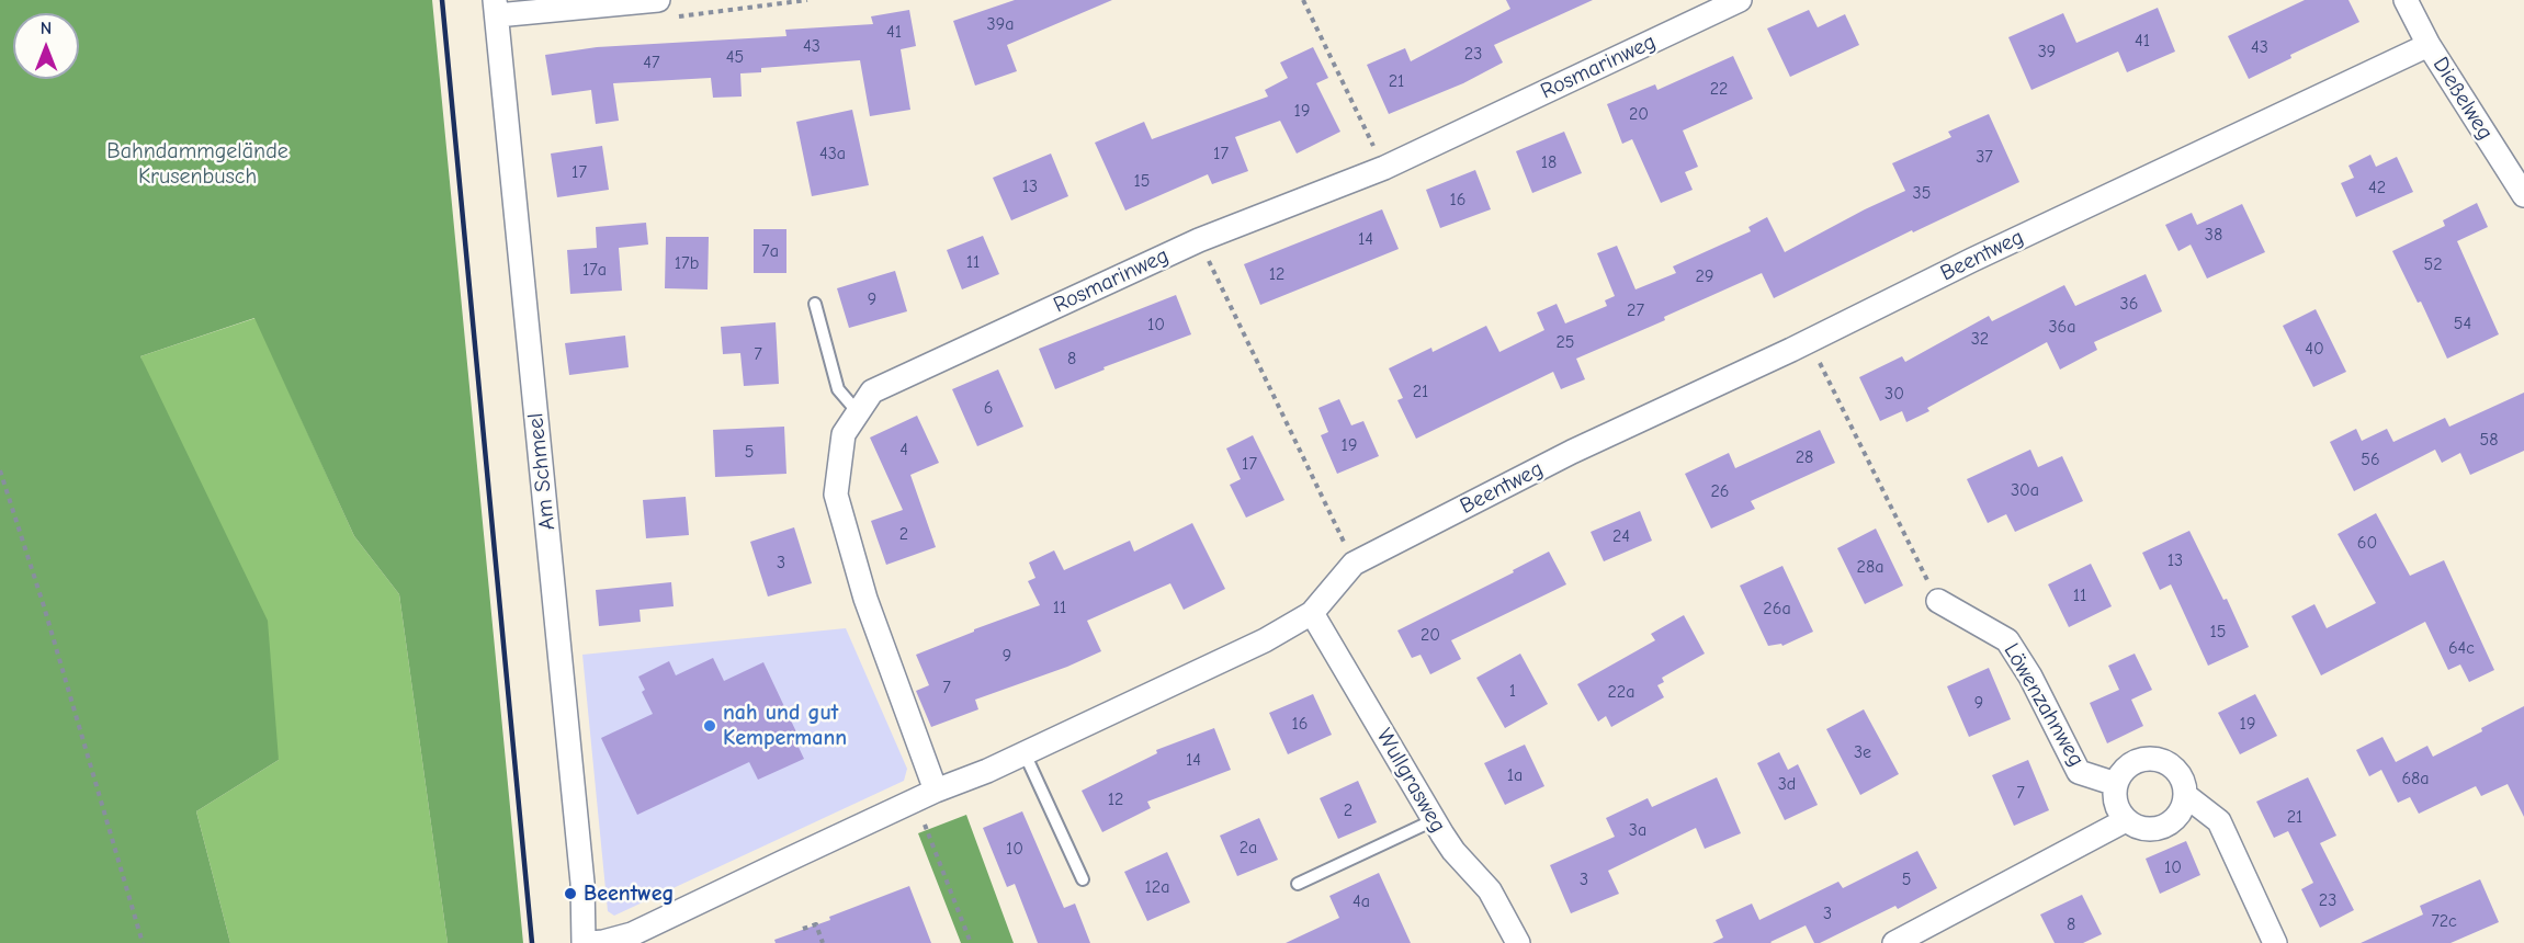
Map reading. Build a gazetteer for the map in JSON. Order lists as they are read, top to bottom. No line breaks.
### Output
{"streets":{"street":["Rosmarinweg","Dießelweg","Beentweg","Am Schmeel","Löwenzahnweg","Wullgrasweg"]},"crossings":[["Rosmarinweg","Beentweg"],["Dießelweg","Beentweg"],["Beentweg","Wullgrasweg"]],"parks":["Bahndammgelände Krusenbusch"],"places":["nah und gut Kempermann","Beentweg"],"house_numbers":["39a","41","41","43","43","39","23","45","47","21","22","19","20","43a","17","37","18","17","15","13","42","35","16","38","14","7a","11","17b","52","17a","12","29","9","36","27","54","10","36a","32","25","40","7","8","21","30","6","58","19","4","5","28","56","17","30a","26","2","24","60","13","3","28a","11","11","26a","15","20","64c","9","7","1","22a","9","16","19","3e","14","1a","68a","3d","7","12","2","21","3a","2a","10","10","3","5","12a","23","4a","3","72c","8"],"north":"top"}
